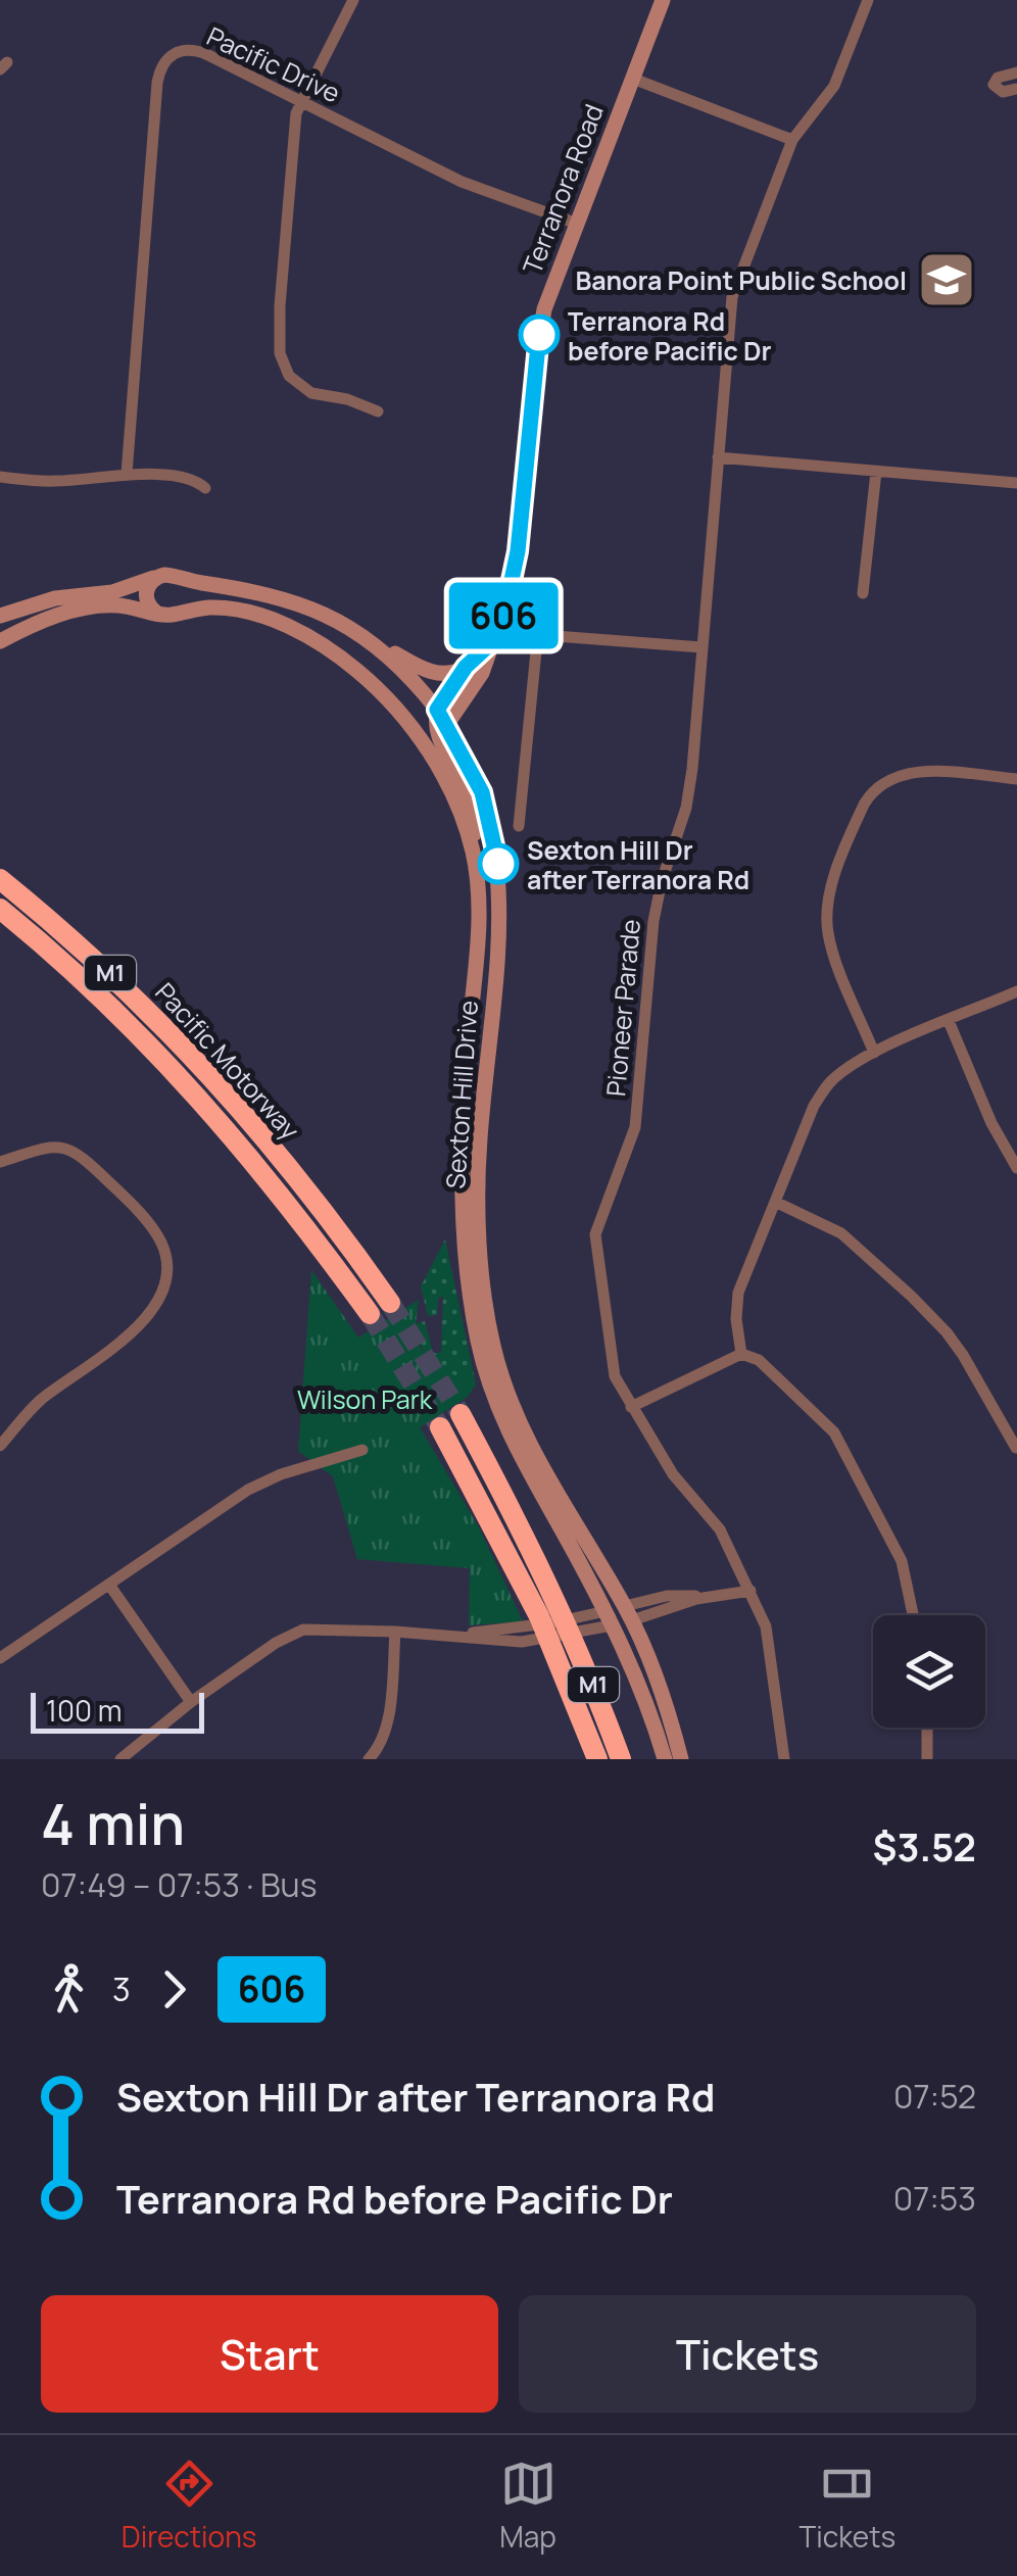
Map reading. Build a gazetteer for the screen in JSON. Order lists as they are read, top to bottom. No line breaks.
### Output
{"streets":{"highway":["M1","Pacific Motorway"],"street":["Pacific Drive","Terranora Road","Pioneer Parade","Sexton Hill Drive"]},"crossings":[["Pacific Drive","Terranora Road"],["Terranora Road","Sexton Hill Drive"]],"parks":["Wilson Park"],"places":{"school or university":["Banora Point Public School"],"other":["Terranora Rd before Pacific Dr","Sexton Hill Dr after Terranora Rd"]},"lines":["bus line 606"],"scale_bar":"100 m","page":{"on_map":"606","scale":"100 m","heading":["4 min","07:49 – 07:53 · Bus","$3.52"],"legs":["3","606"],"list":[{"name":"Sexton Hill Dr after Terranora Rd","value":"07:52"},{"name":"Terranora Rd before Pacific Dr","value":"07:53"}],"buttons":["Start","Tickets"],"tabs":["Directions","Map","Tickets"]}}
